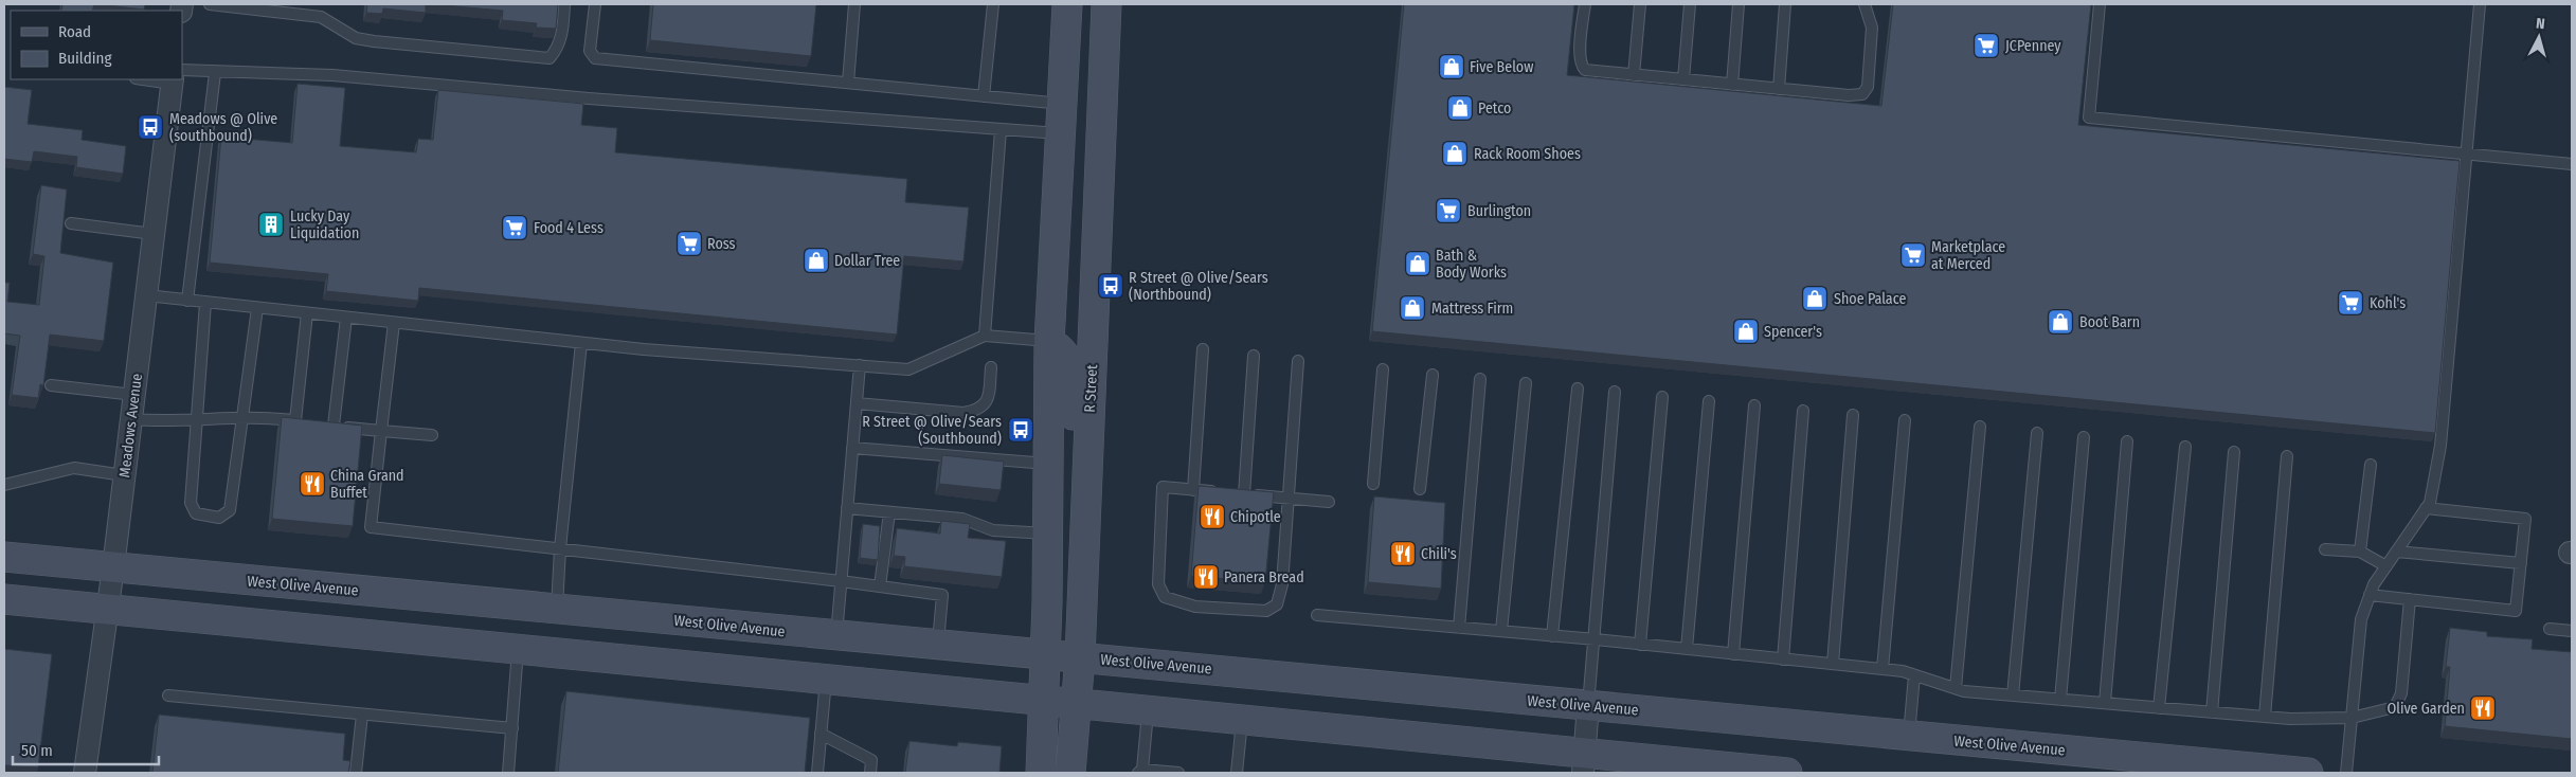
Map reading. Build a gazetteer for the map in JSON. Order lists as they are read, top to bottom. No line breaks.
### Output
{"streets":{"main road":["R Street","West Olive Avenue"],"street":["Meadows Avenue"]},"crossings":[["R Street","West Olive Avenue"],["Meadows Avenue","West Olive Avenue"]],"places":{"supermarket":["JCPenney","Burlington","Food 4 Less","Ross","Marketplace at Merced","Kohl's"],"shop":["Five Below","Petco","Rack Room Shoes","Dollar Tree","Bath & Body Works","Shoe Palace","Mattress Firm","Boot Barn","Spencer's"],"bus stop":["Meadows @ Olive (southbound)","R Street @ Olive/Sears (Northbound)","R Street @ Olive/Sears (Southbound)"],"building":["Lucky Day Liquidation"],"restaurant":["China Grand Buffet","Chipotle","Chili's","Panera Bread","Olive Garden"]},"legend":["Road","Building"],"scale_bar":"50 m","north":"top"}
